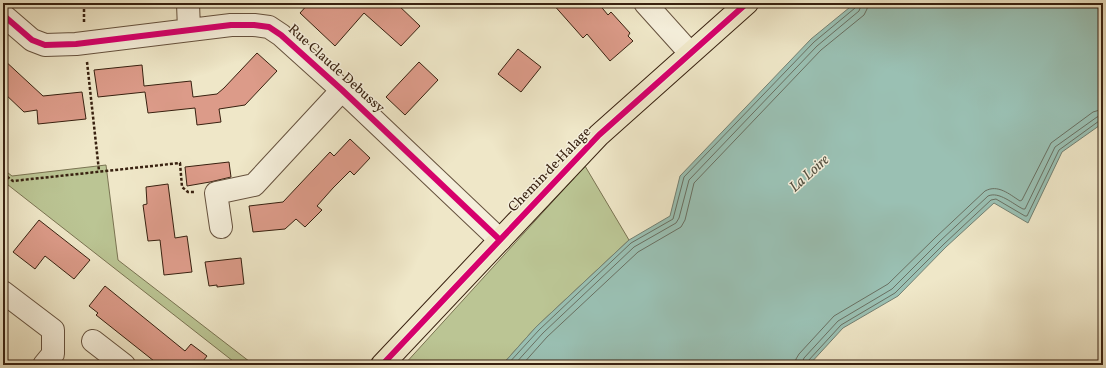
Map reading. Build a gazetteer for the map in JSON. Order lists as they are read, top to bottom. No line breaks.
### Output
{"streets":{"main road":["Chemin de Halage"],"street":["Rue Claude Debussy"]},"crossings":[["Rue Claude Debussy","Chemin de Halage"]],"water":["La Loire"]}
